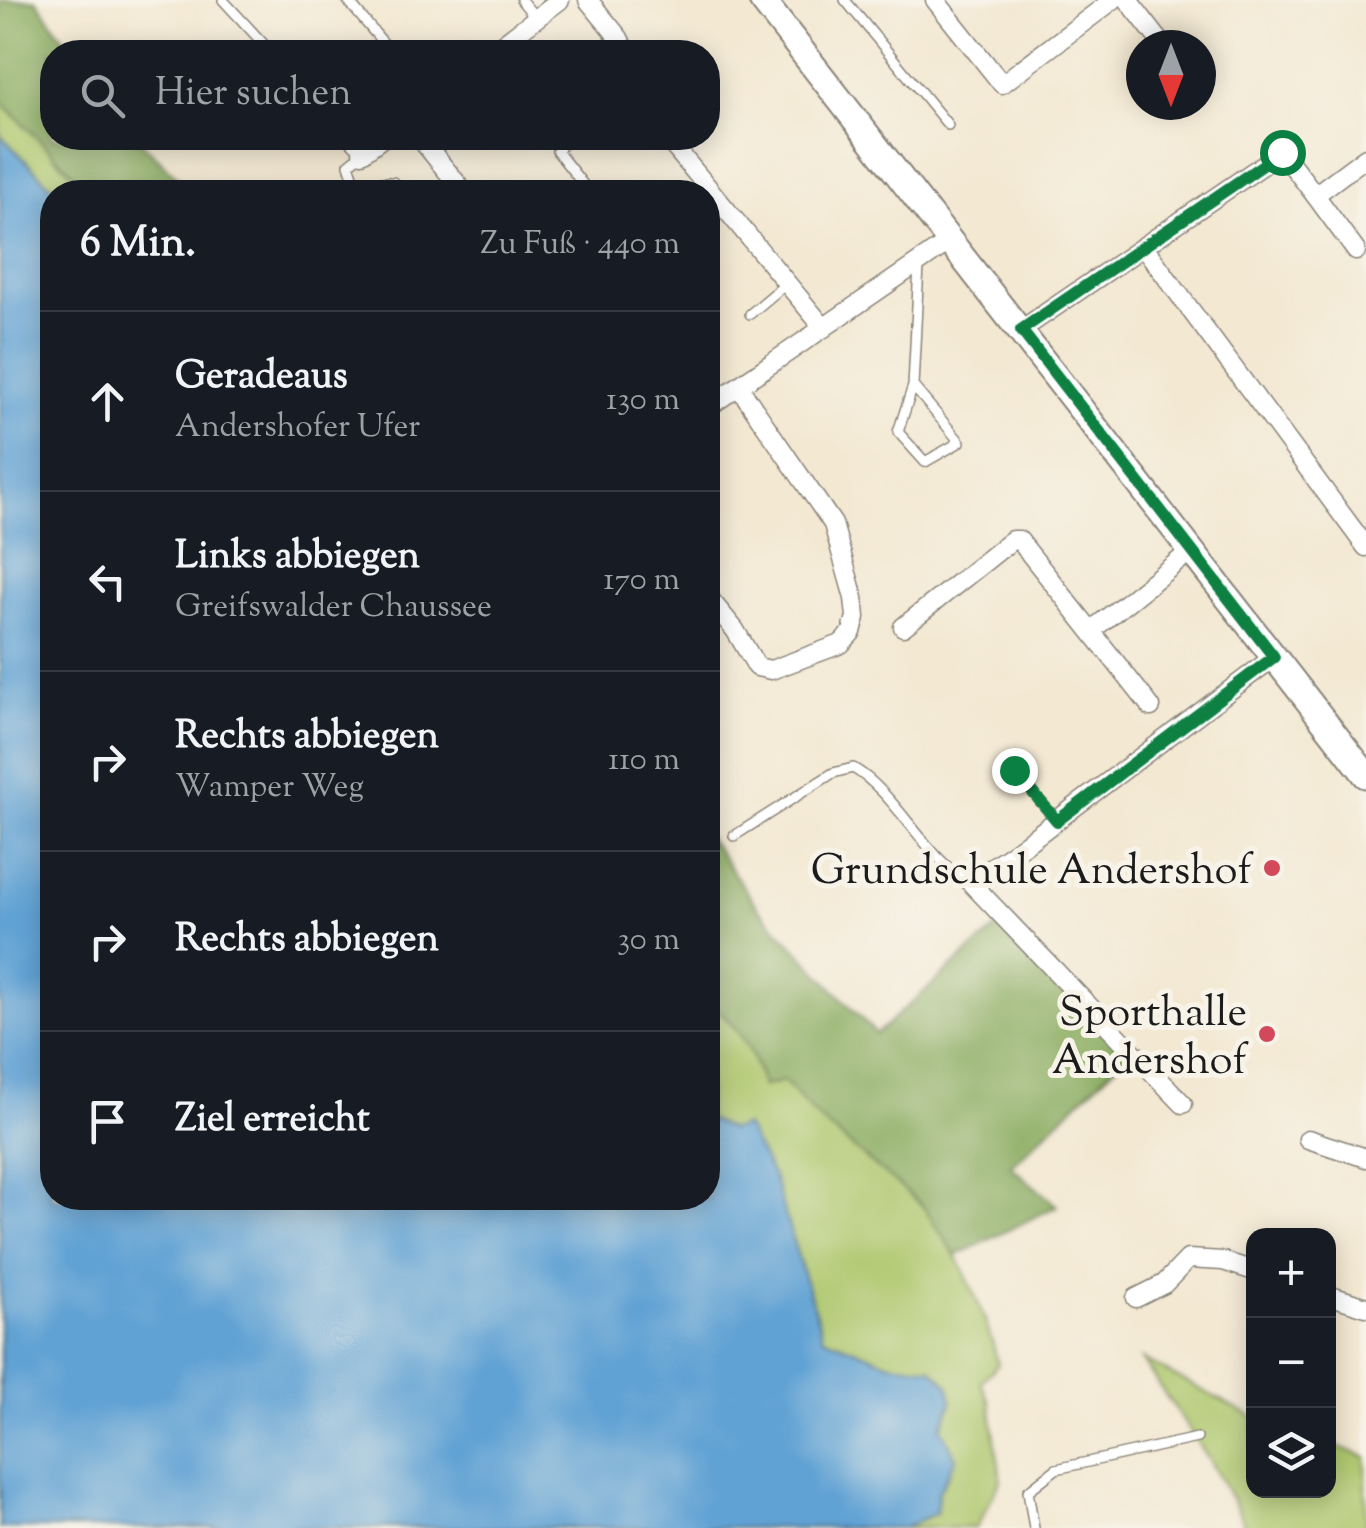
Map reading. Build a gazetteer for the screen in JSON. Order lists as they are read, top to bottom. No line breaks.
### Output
{"places":["Grundschule Andershof","Sporthalle Andershof"],"north":"bottom","page":{"search":"Hier suchen","heading":["6 Min.","Zu Fuß · 440 m"],"list":[["Geradeaus","Andershofer Ufer","130 m"],["Links abbiegen","Greifswalder Chaussee","170 m"],["Rechts abbiegen","Wamper Weg","110 m"],["Rechts abbiegen","30 m"],"Ziel erreicht"],"map_buttons":["+","−"]}}
